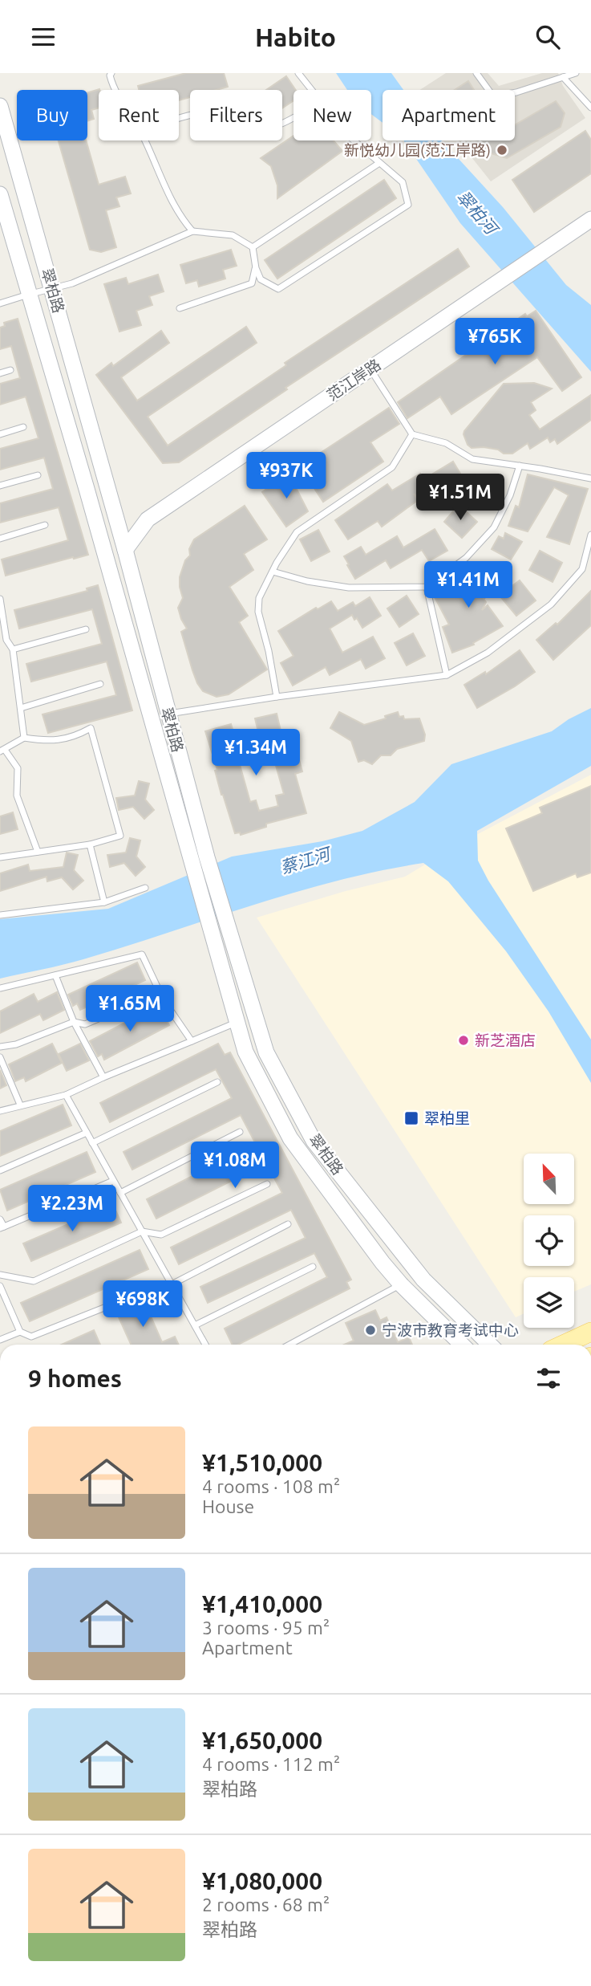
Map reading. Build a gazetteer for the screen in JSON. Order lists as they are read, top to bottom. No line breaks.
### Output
{"streets":{"main road":["翠柏路","范江岸路"]},"crossings":[["翠柏路","范江岸路"]],"water":["翠柏河","蔡江河"],"places":{"other":["新悦幼儿园(范江岸路)","新芝酒店","宁波市教育考试中心"],"transit":["翠柏里"]},"north":"top left","page":{"header":"Habito","chip":["Buy","Rent","Filters","New","Apartment"],"price":["¥765K","¥937K","¥1.51M","¥1.41M","¥1.34M","¥1.65M","¥1.08M","¥2.23M","¥698K"],"heading":"9 homes","list":[{"name":"¥1,510,000","note":"4 rooms · 108 m² · House"},{"name":"¥1,410,000","note":"3 rooms · 95 m² · Apartment"},{"name":"¥1,650,000","note":"4 rooms · 112 m² · 翠柏路"},{"name":"¥1,080,000","note":"2 rooms · 68 m² · 翠柏路"}]}}
